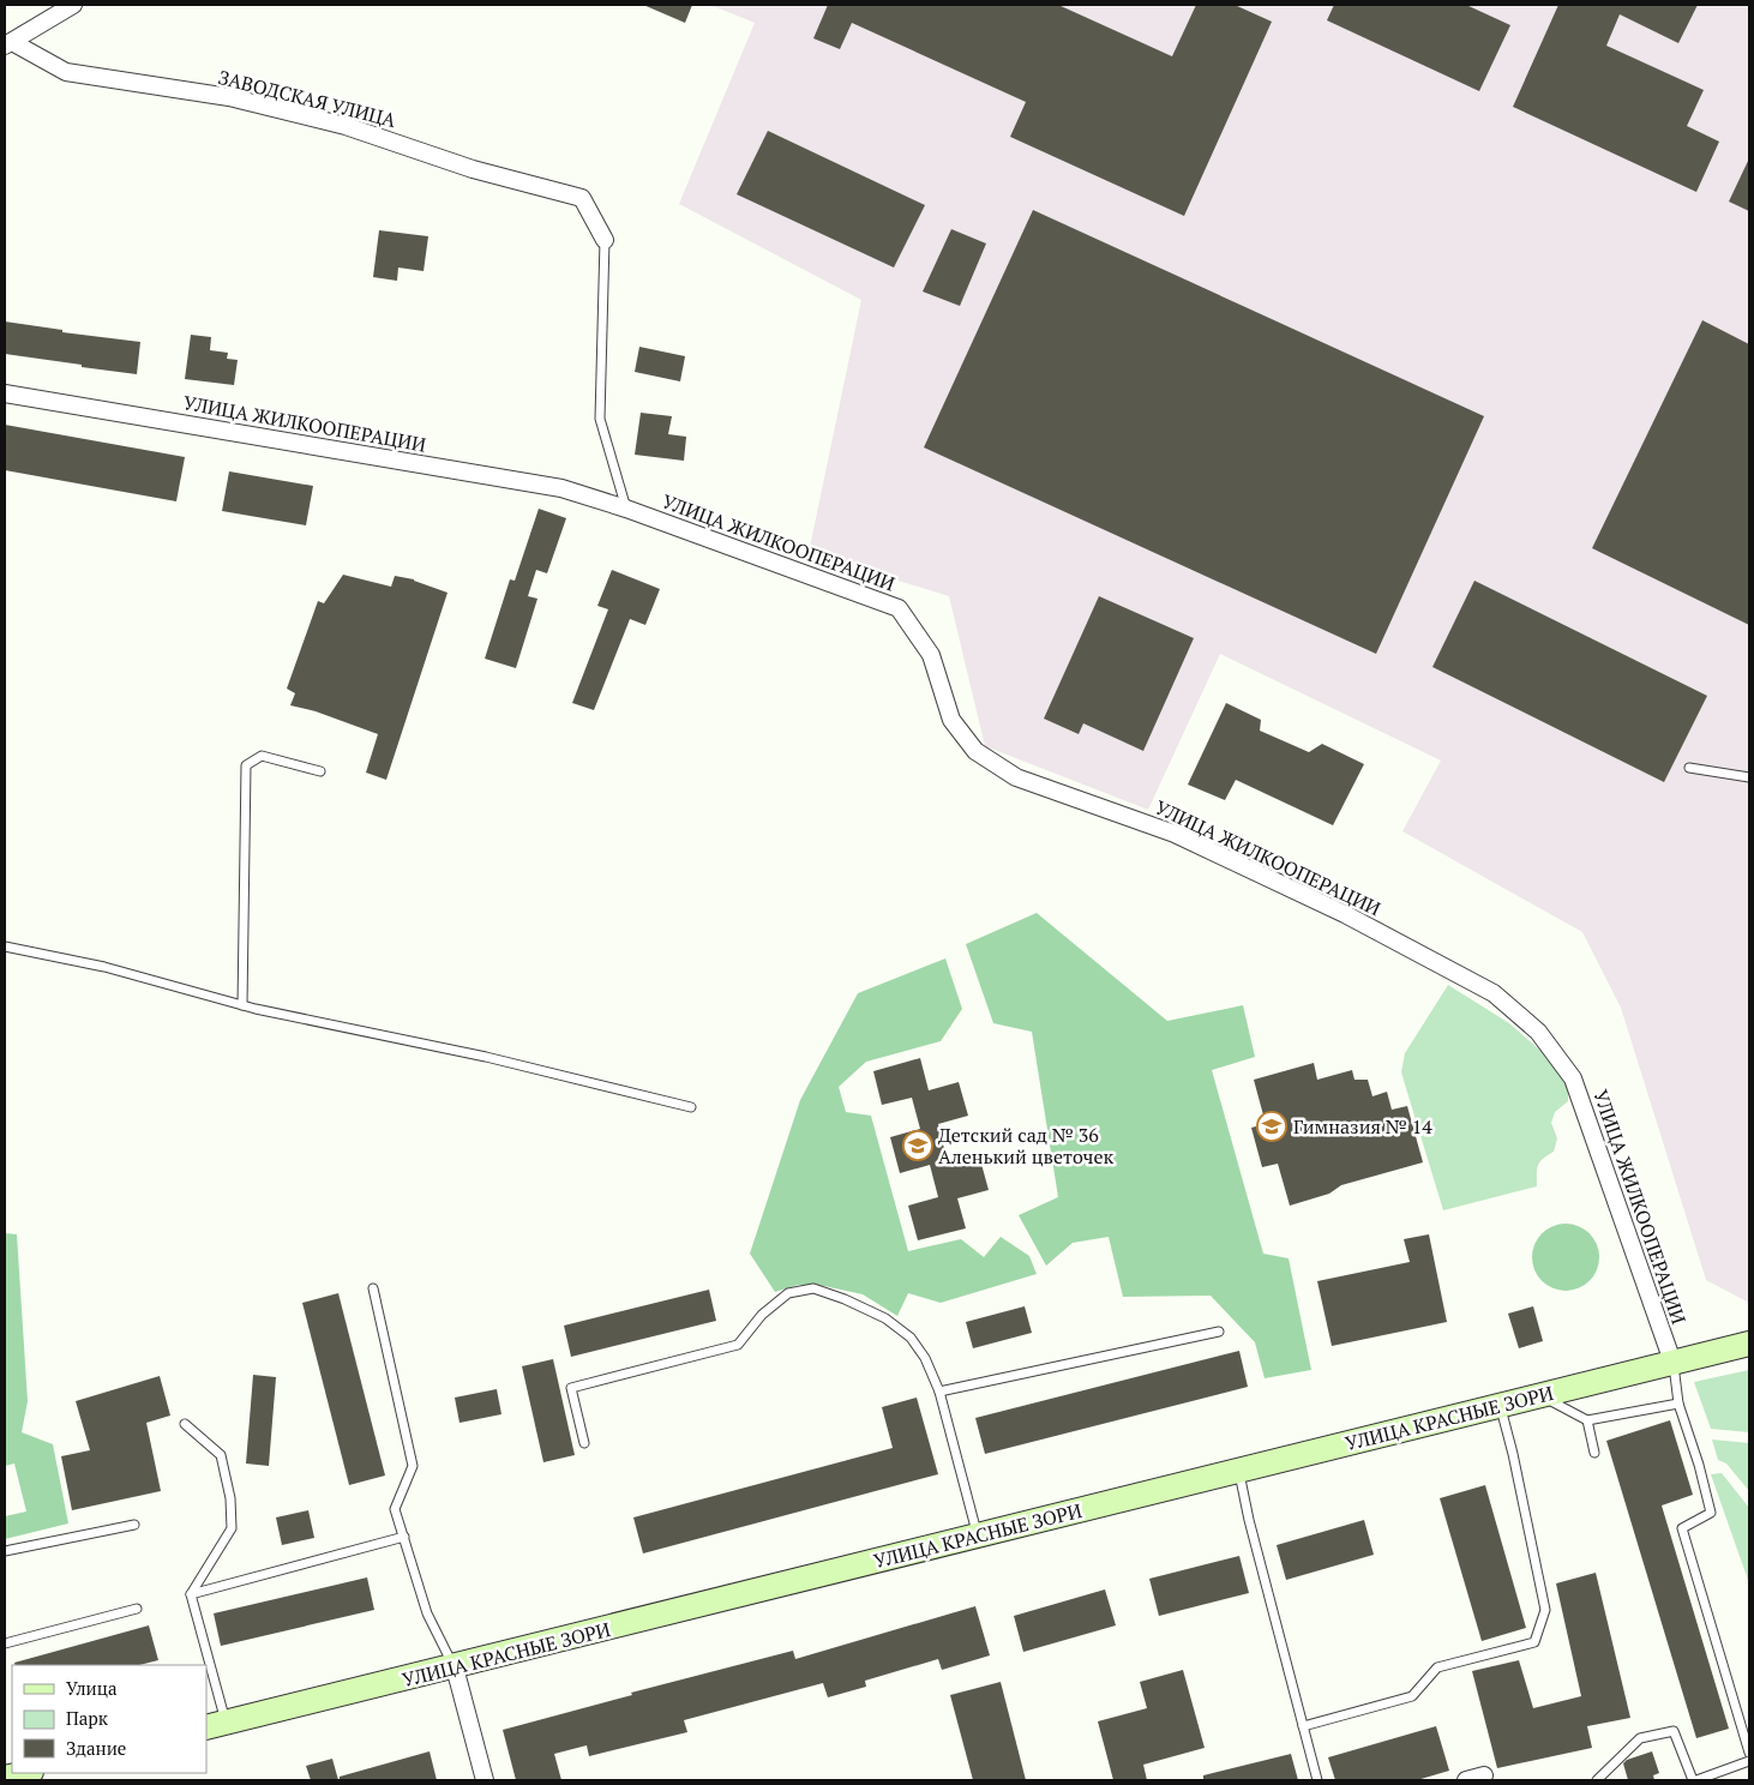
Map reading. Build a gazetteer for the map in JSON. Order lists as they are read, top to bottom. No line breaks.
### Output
{"streets":{"main road":["УЛИЦА КРАСНЫЕ ЗОРИ"],"street":["ЗАВОДСКАЯ УЛИЦА","УЛИЦА ЖИЛКООПЕРАЦИИ"]},"crossings":[["УЛИЦА ЖИЛКООПЕРАЦИИ","УЛИЦА КРАСНЫЕ ЗОРИ"]],"places":{"school or university":["Гимназия № 14","Детский сад № 36 Аленький цветочек"]},"legend":["Улица","Парк","Здание"]}
